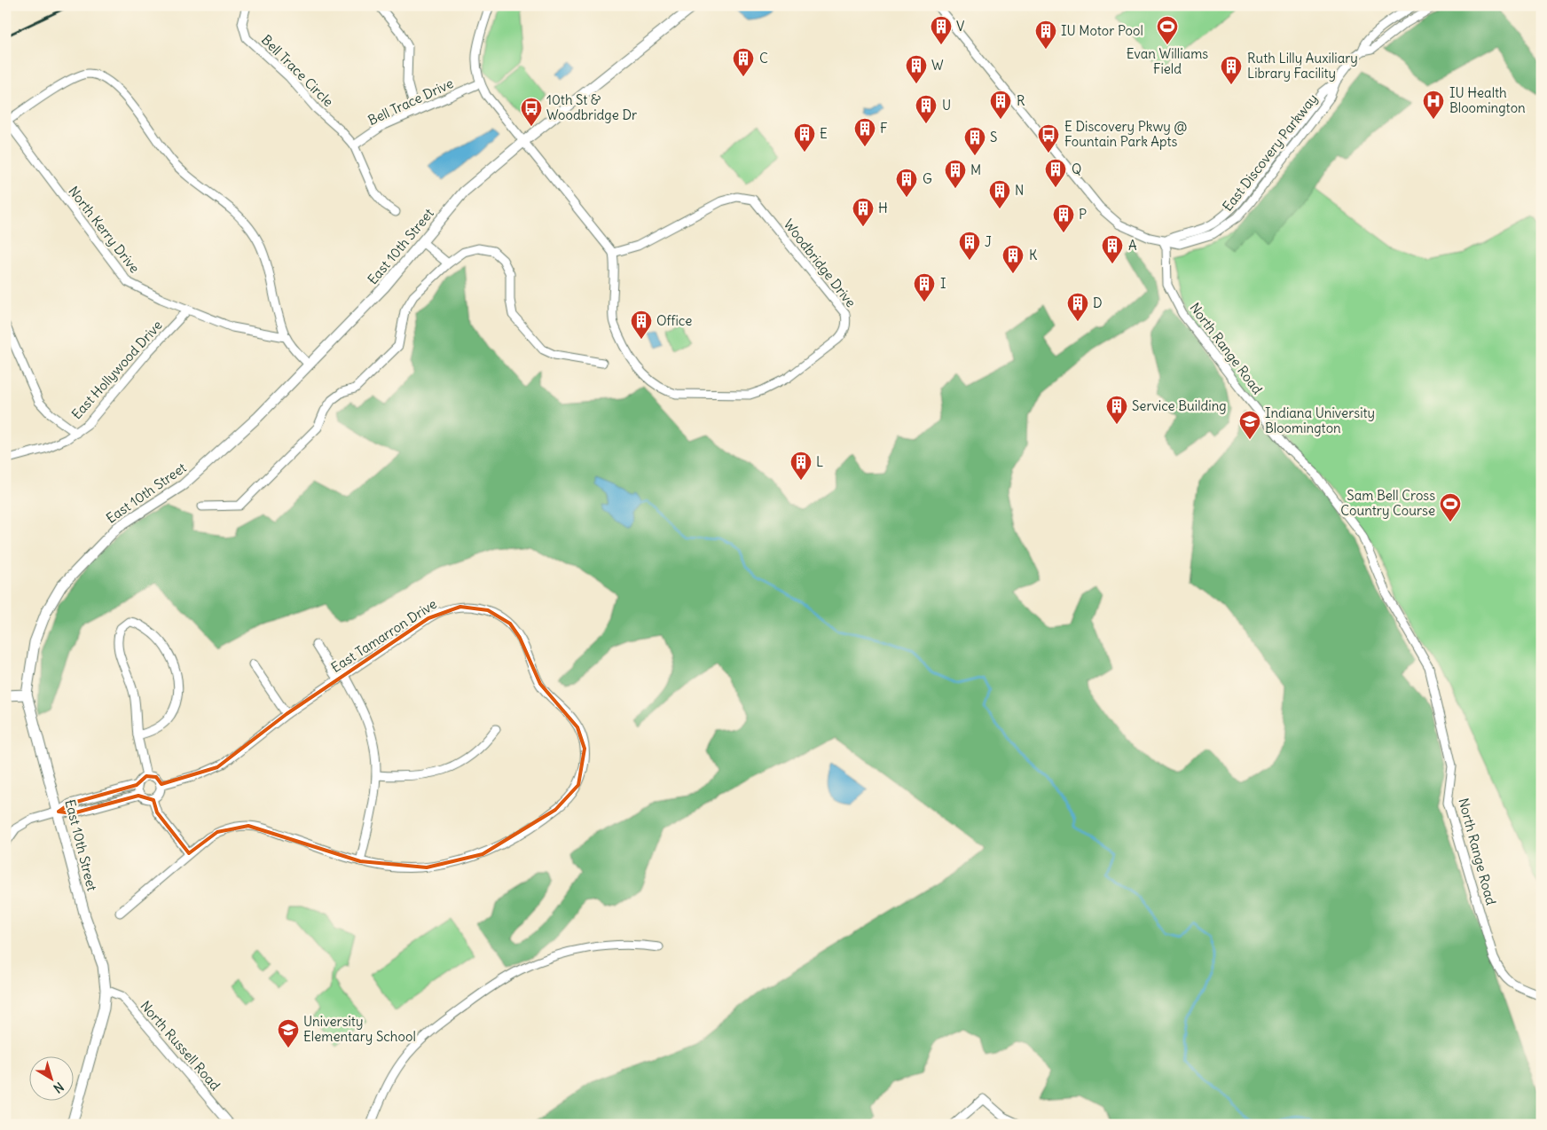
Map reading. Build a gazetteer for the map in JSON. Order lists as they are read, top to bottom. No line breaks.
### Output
{"streets":{"main road":["East 10th Street"],"street":["Bell Trace Circle","Bell Trace Drive","East Discovery Parkway","North Kerry Drive","Woodbridge Drive","North Range Road","East Hollywood Drive","East Tamarron Drive","North Russell Road"]},"crossings":[["Bell Trace Circle","Bell Trace Drive"],["East Discovery Parkway","North Range Road"],["North Kerry Drive","East Hollywood Drive"],["East 10th Street","North Russell Road"]],"places":{"building":["V","IU Motor Pool","C","W","Ruth Lilly Auxiliary Library Facility","R","U","F","E","S","Q","M","G","N","H","P","J","A","K","I","D","Office","Service Building","L"],"sports":["Evan Williams Field","Sam Bell Cross Country Course"],"hospital":["IU Health Bloomington"],"bus stop":["10th St & Woodbridge Dr","E Discovery Pkwy @ Fountain Park Apts"],"school or university":["Indiana University Bloomington","University Elementary School"]},"north":"bottom right"}
